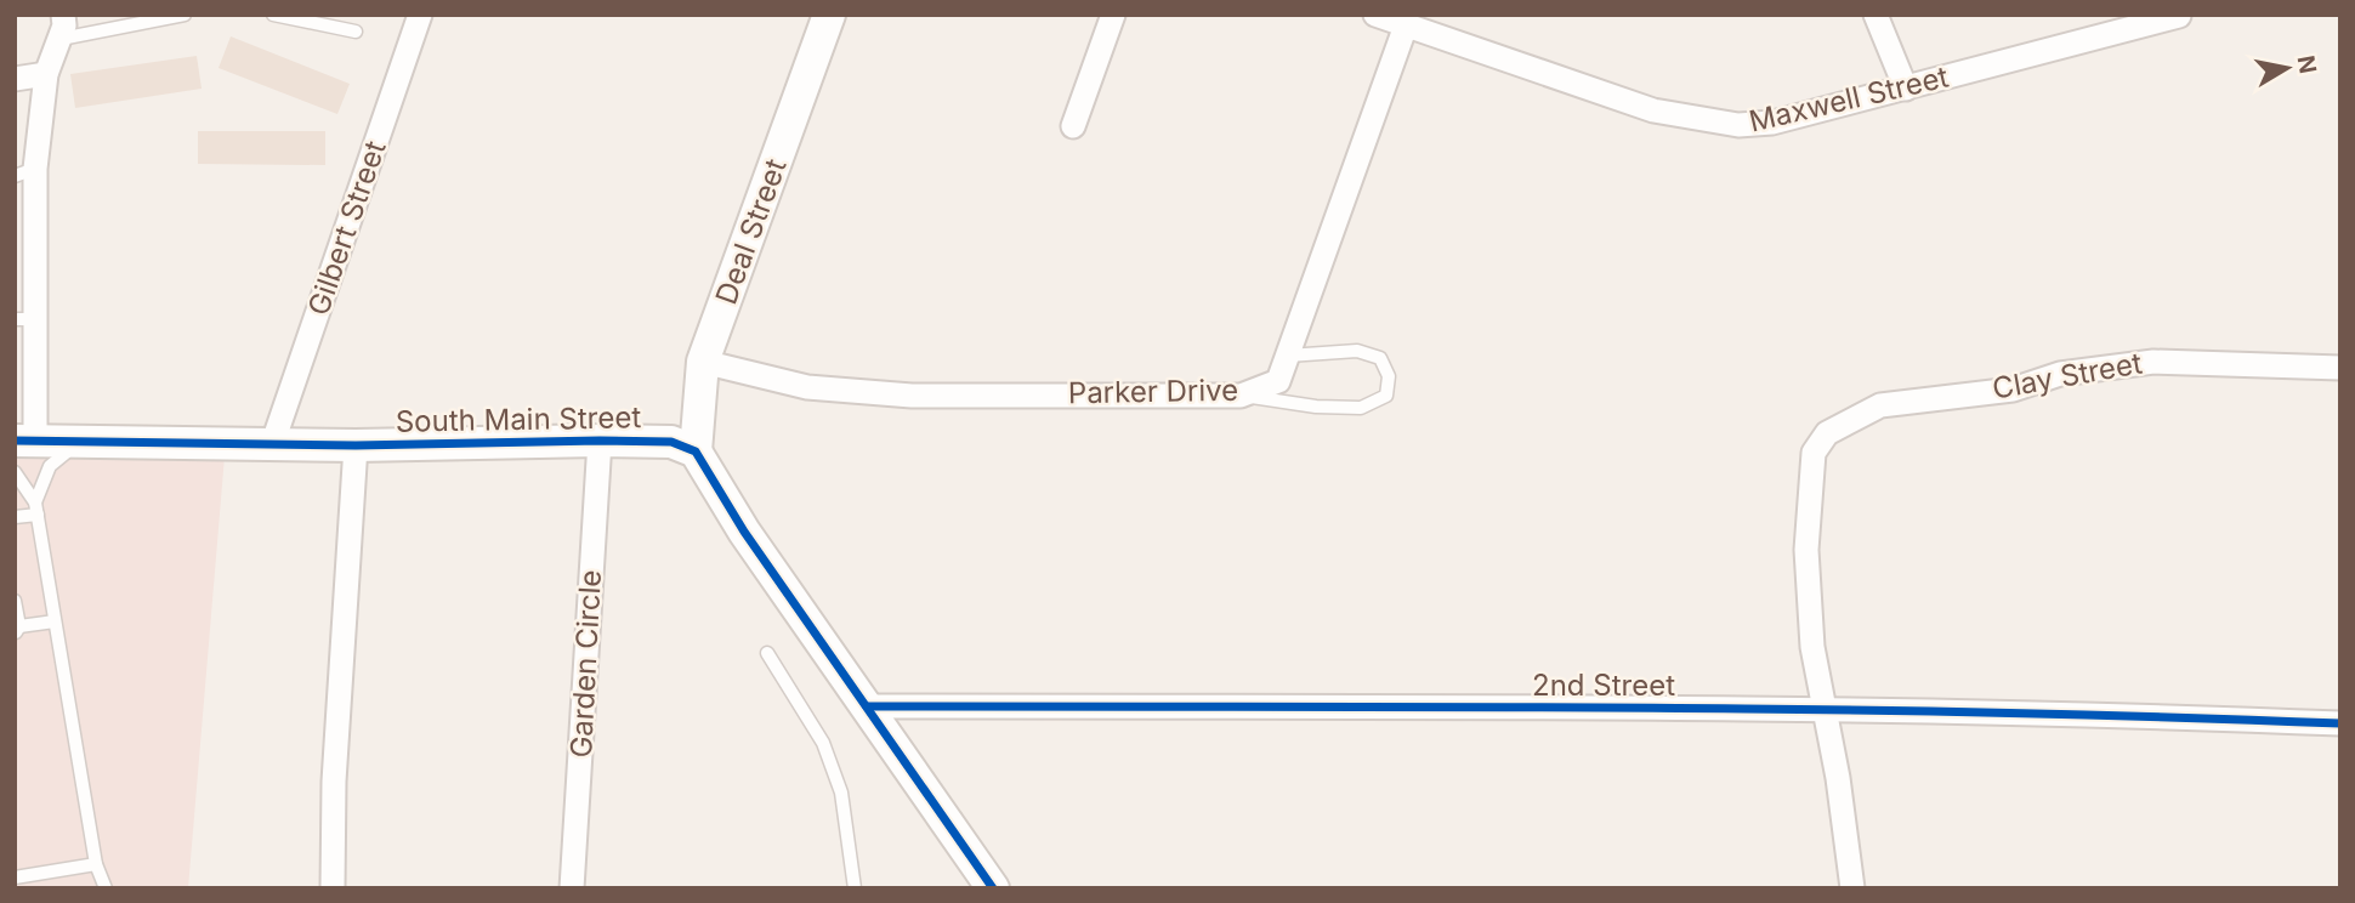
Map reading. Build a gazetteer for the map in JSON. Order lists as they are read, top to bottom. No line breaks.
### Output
{"streets":{"street":["Maxwell Street","Gilbert Street","Deal Street","Clay Street","Parker Drive","South Main Street","Garden Circle","2nd Street"]},"crossings":[["Maxwell Street","Parker Drive"],["Gilbert Street","South Main Street"],["Deal Street","Parker Drive"],["Deal Street","South Main Street"],["Clay Street","2nd Street"],["South Main Street","Garden Circle"]],"north":"right"}
